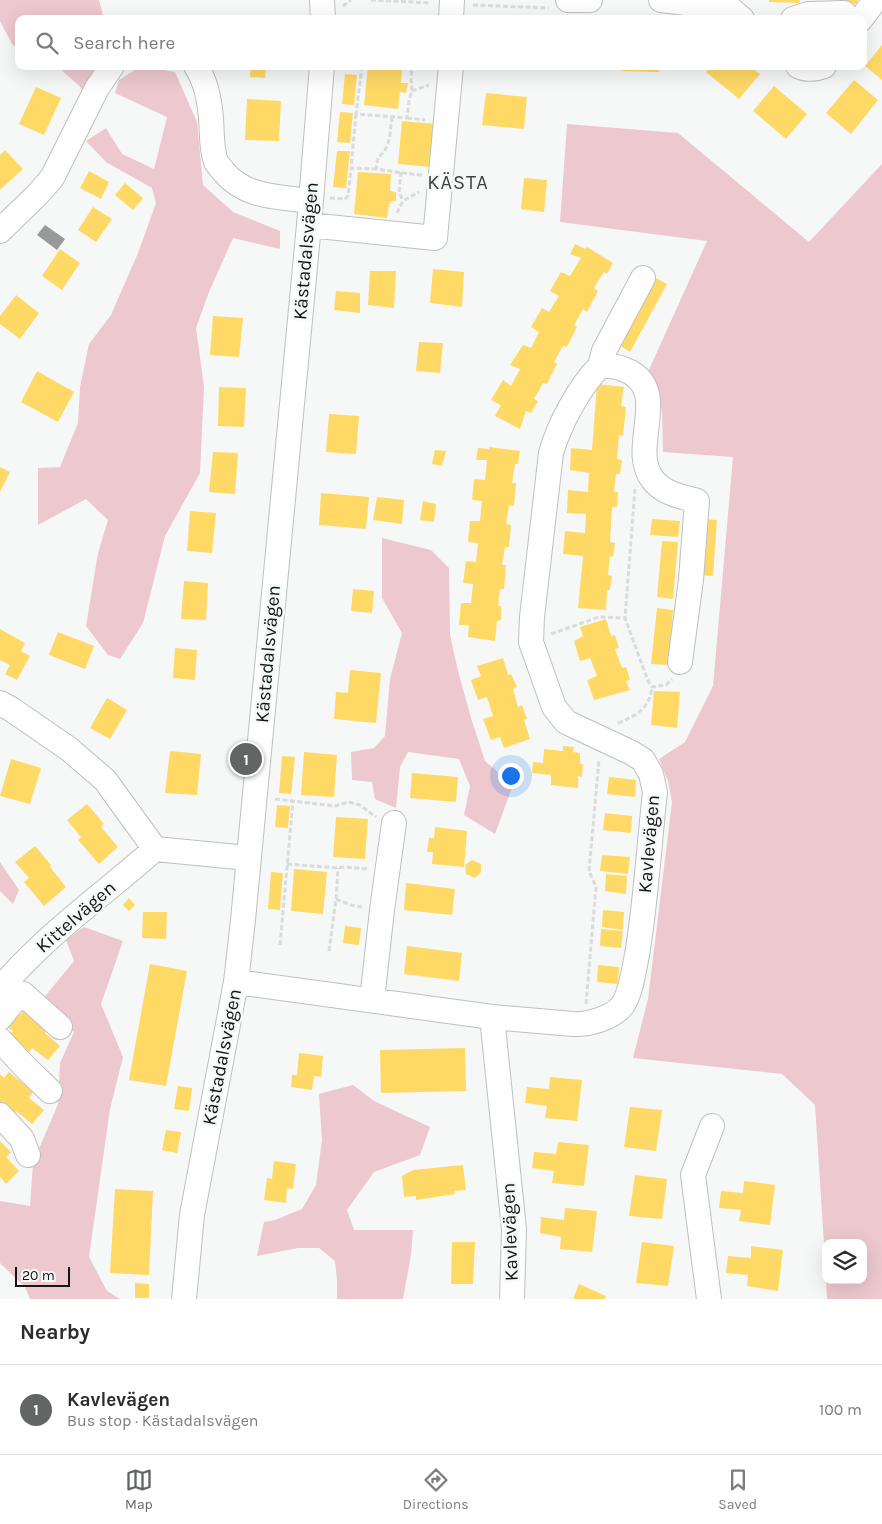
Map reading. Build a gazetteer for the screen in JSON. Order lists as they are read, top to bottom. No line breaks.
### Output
{"streets":{"street":["Kästadalsvägen","Kavlevägen","Kittelvägen"]},"crossings":[["Kästadalsvägen","Kavlevägen"]],"districts":["KÄSTA"],"scale_bar":"20 m","page":{"search":"Search here","pins":"1","scale":"20 m","heading":"Nearby","list":[{"mark":"1","name":"Kavlevägen","note":"Bus stop · Kästadalsvägen","value":"100 m"}],"nav":["Map","Directions","Saved"]}}
